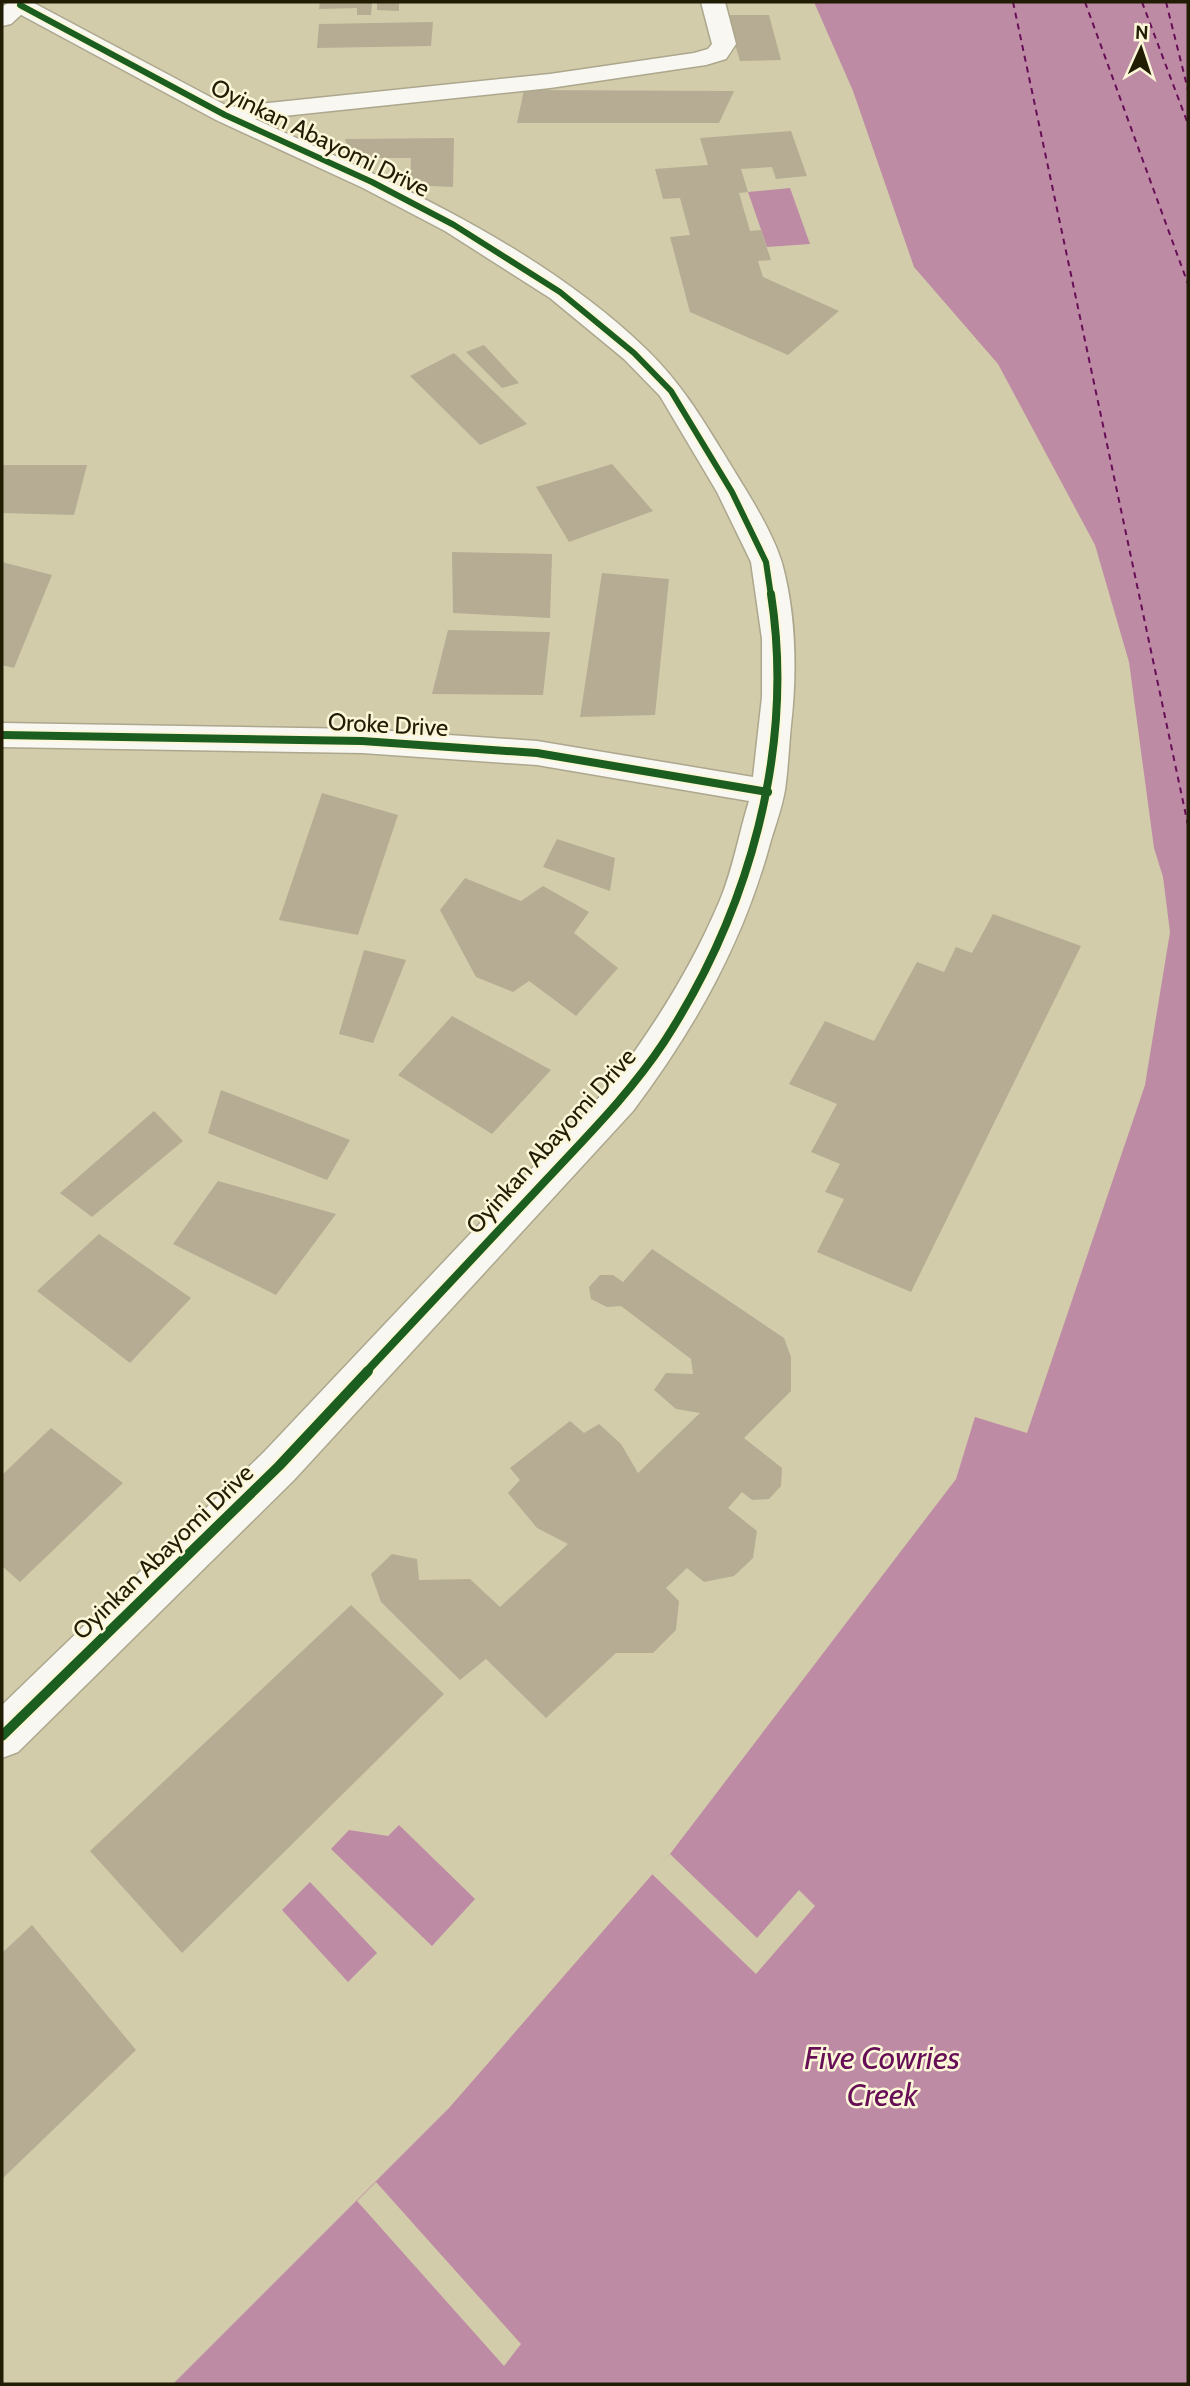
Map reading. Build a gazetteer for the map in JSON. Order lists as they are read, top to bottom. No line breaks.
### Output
{"streets":{"street":["Oyinkan Abayomi Drive","Oroke Drive"]},"crossings":[["Oyinkan Abayomi Drive","Oroke Drive"]],"water":["Five Cowries Creek"],"north":"top"}
